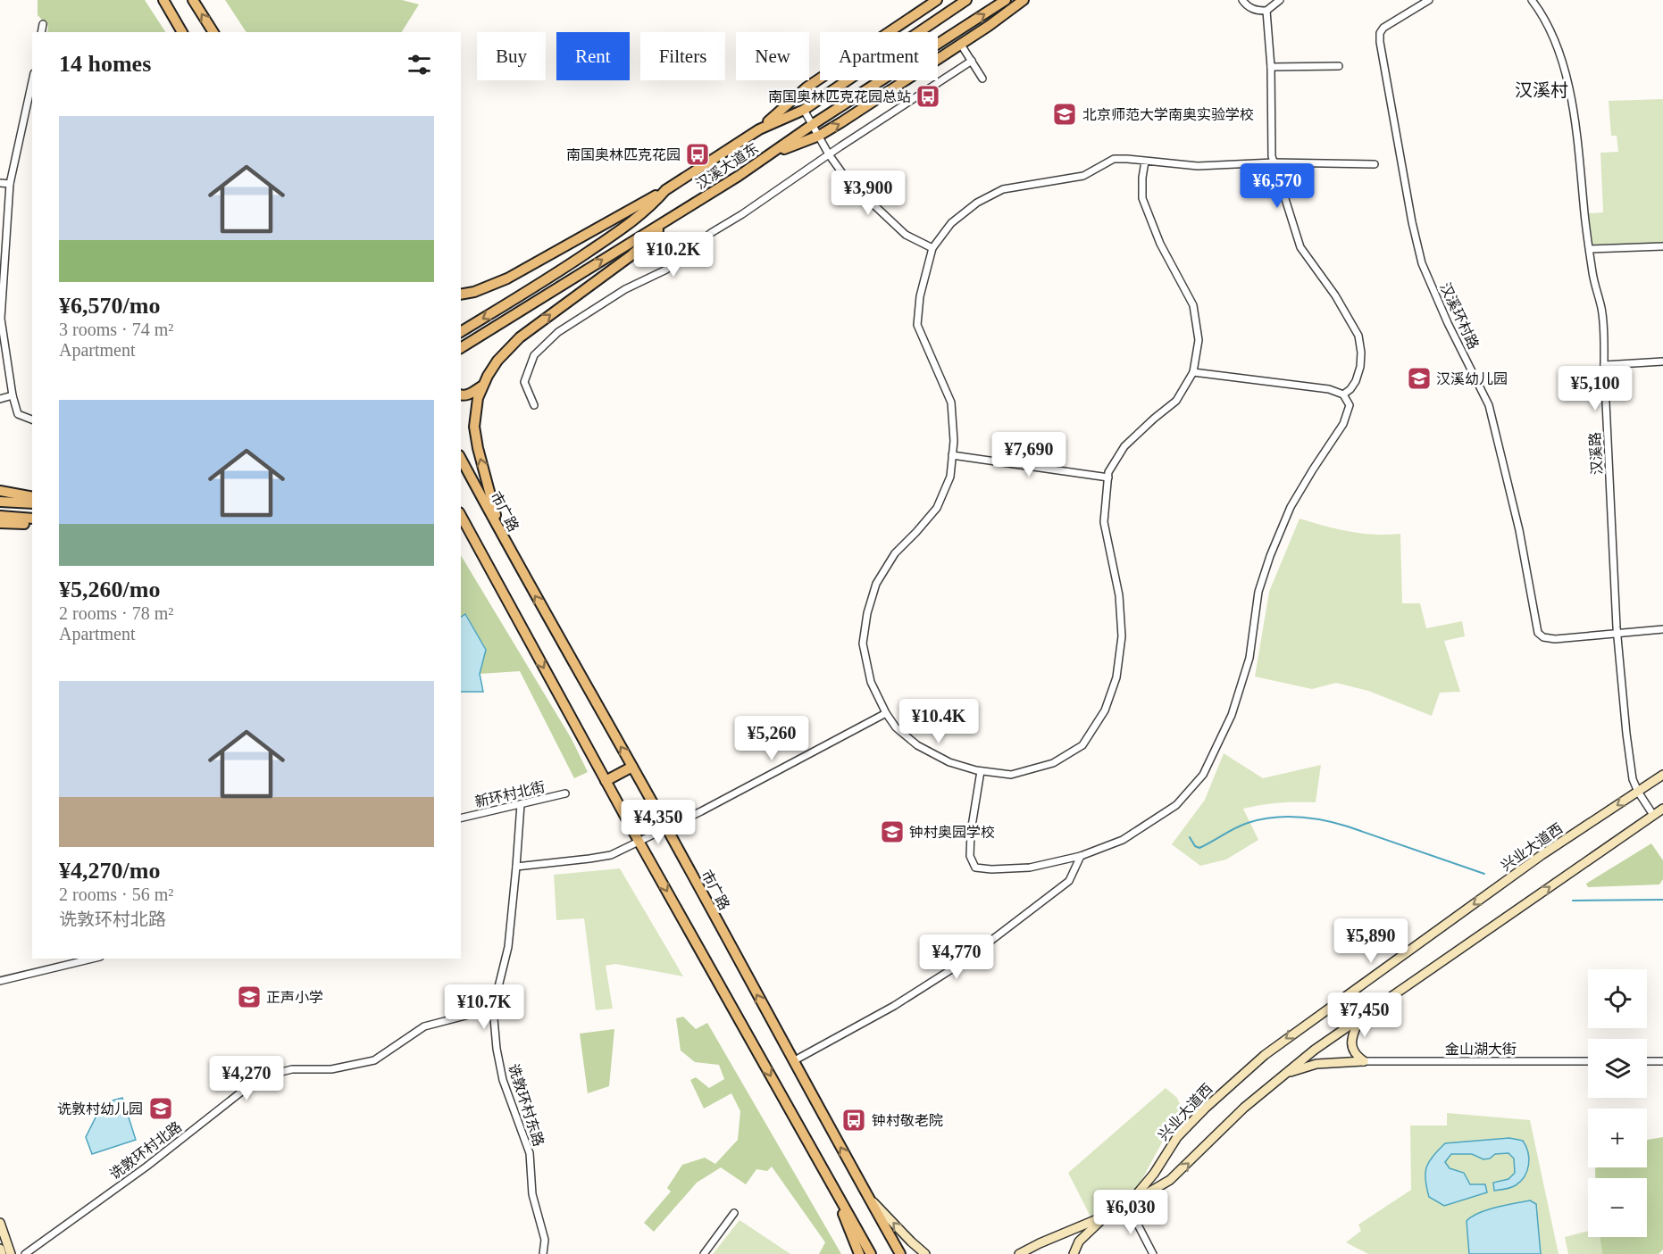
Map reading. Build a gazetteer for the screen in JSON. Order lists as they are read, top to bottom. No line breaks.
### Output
{"streets":{"main road":["汉溪大道东","市广路"],"street":["汉溪环村路","汉溪路","新环村北街","兴业大道西","金山湖大街","诜敦环村东路","诜敦环村北路"]},"crossings":[["汉溪环村路","汉溪路"],["汉溪路","兴业大道西"],["新环村北街","诜敦环村东路"],["诜敦环村东路","诜敦环村北路"]],"districts":["汉溪村"],"places":{"bus stop":["南国奥林匹克花园总站","南国奥林匹克花园","钟村敬老院"],"school or university":["北京师范大学南奥实验学校","汉溪幼儿园","钟村奥园学校","正声小学","诜敦村幼儿园"]},"page":{"chip":["Buy","Rent","Filters","New","Apartment"],"heading":"14 homes","list":[{"name":"¥6,570/mo","note":"3 rooms · 74 m² · Apartment"},{"name":"¥5,260/mo","note":"2 rooms · 78 m² · Apartment"},{"name":"¥4,270/mo","note":"2 rooms · 56 m² · 诜敦环村北路"}],"price":["¥6,570","¥3,900","¥10.2K","¥5,100","¥7,690","¥10.4K","¥5,260","¥4,350","¥5,890","¥4,770","¥10.7K","¥7,450","¥4,270","¥6,030"],"map_buttons":["+","−"]}}
